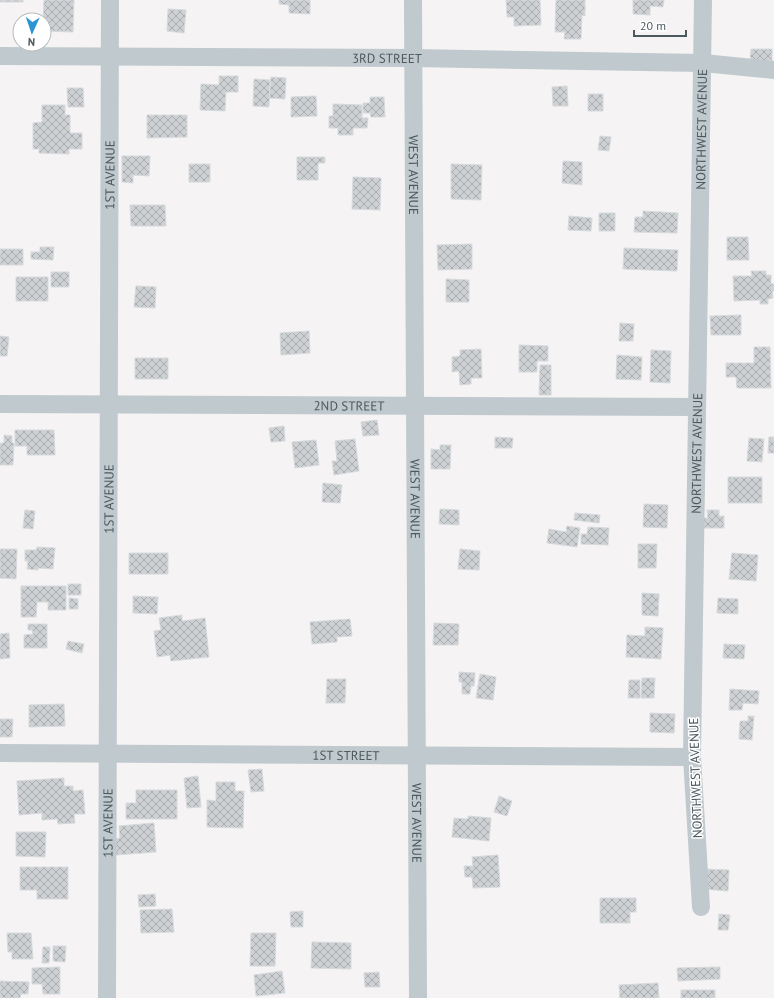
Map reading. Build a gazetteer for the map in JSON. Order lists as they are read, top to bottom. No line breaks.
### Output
{"streets":{"street":["3RD STREET","NORTHWEST AVENUE","1ST AVENUE","WEST AVENUE","2ND STREET","1ST STREET"]},"crossings":[["3RD STREET","NORTHWEST AVENUE"],["3RD STREET","1ST AVENUE"],["3RD STREET","WEST AVENUE"],["NORTHWEST AVENUE","2ND STREET"],["NORTHWEST AVENUE","1ST STREET"],["1ST AVENUE","2ND STREET"],["1ST AVENUE","1ST STREET"],["WEST AVENUE","2ND STREET"],["WEST AVENUE","1ST STREET"]],"scale_bar":"20 m","north":"bottom"}
